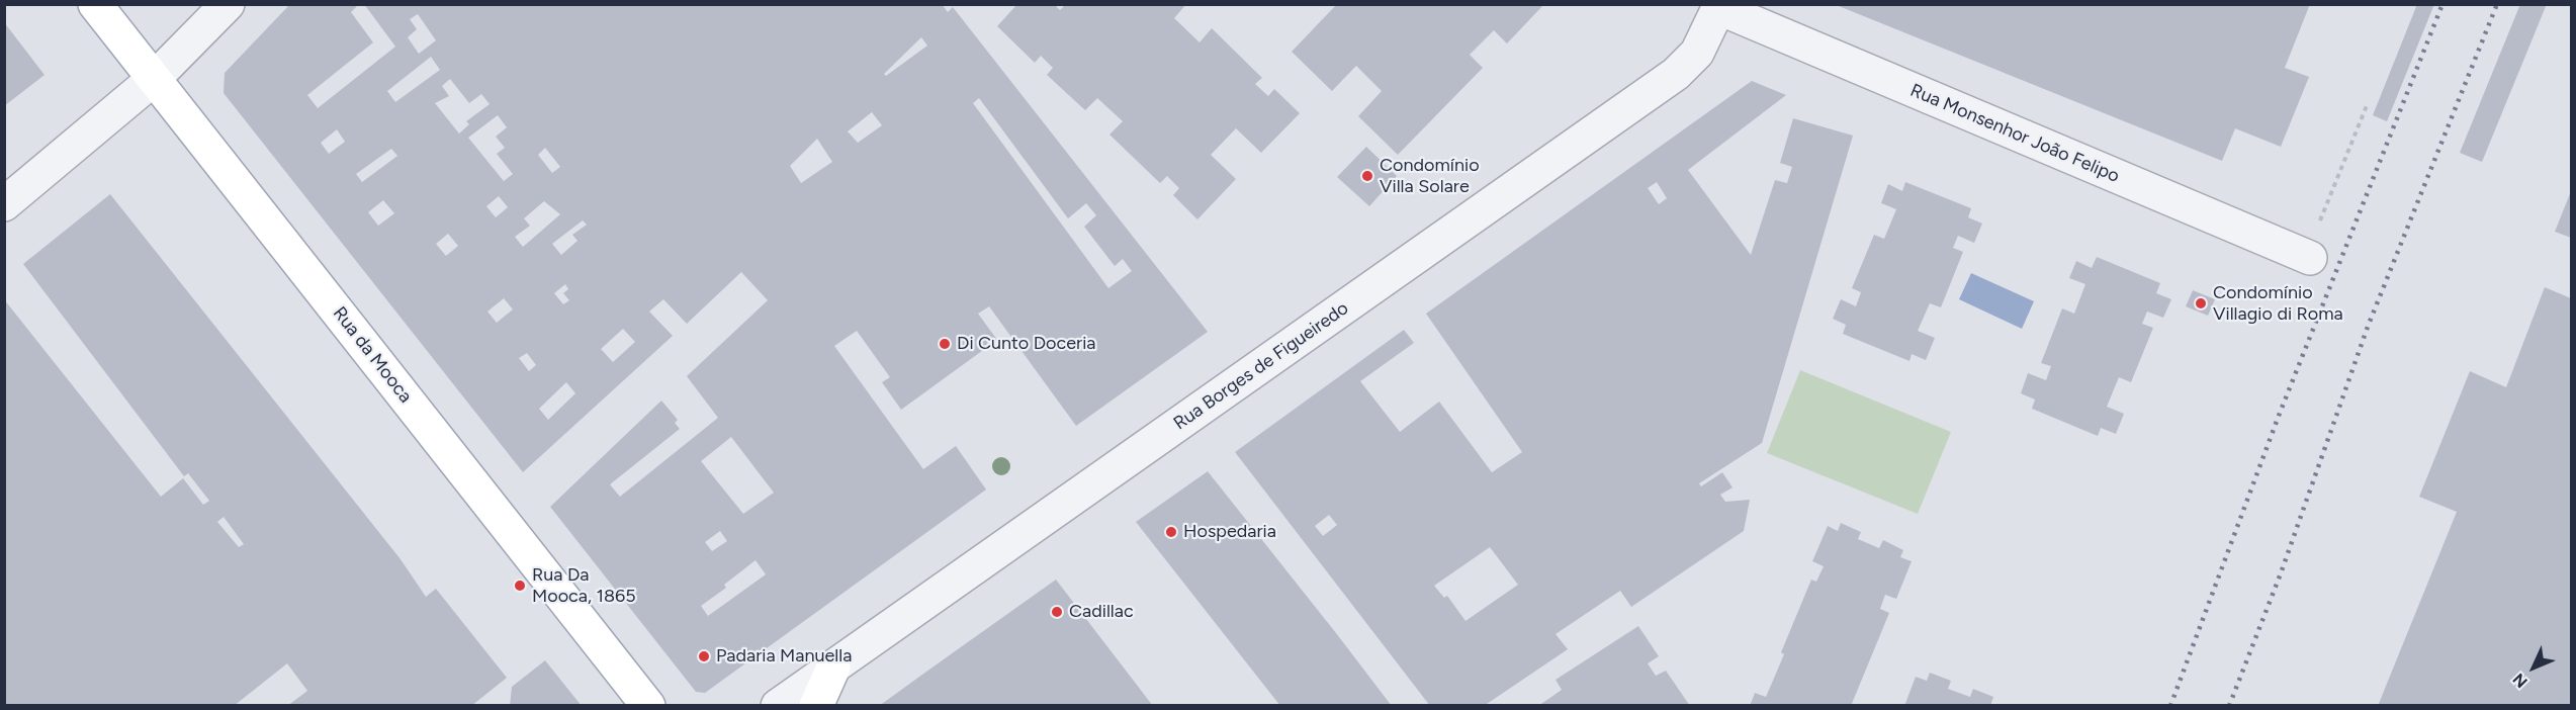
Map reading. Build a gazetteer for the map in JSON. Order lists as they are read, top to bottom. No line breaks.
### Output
{"streets":{"main road":["Rua da Mooca"],"street":["Rua Monsenhor João Felipo","Rua Borges de Figueiredo"]},"crossings":[["Rua Monsenhor João Felipo","Rua Borges de Figueiredo"]],"places":["Condomínio Villa Solare","Condomínio Villagio di Roma","Di Cunto Doceria","Hospedaria","Rua Da Mooca, 1865","Cadillac","Padaria Manuella"],"north":"bottom left"}
